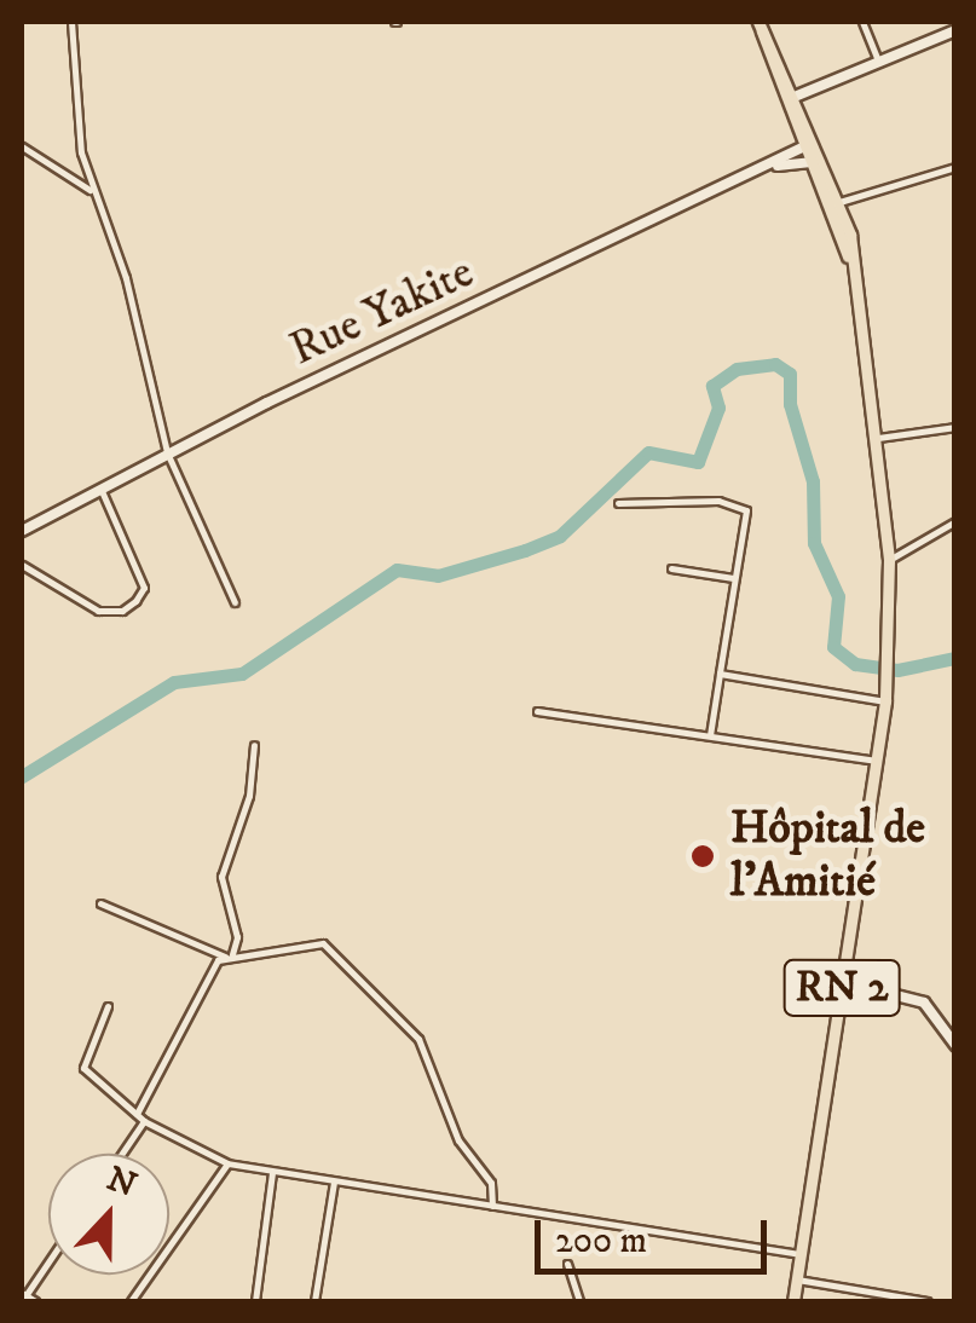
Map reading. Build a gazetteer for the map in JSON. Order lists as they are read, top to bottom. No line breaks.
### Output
{"streets":{"main road":["Rue Yakite","RN 2"]},"crossings":[["Rue Yakite","RN 2"]],"places":["Hôpital de l'Amitié"],"scale_bar":"200 m","north":"top"}
